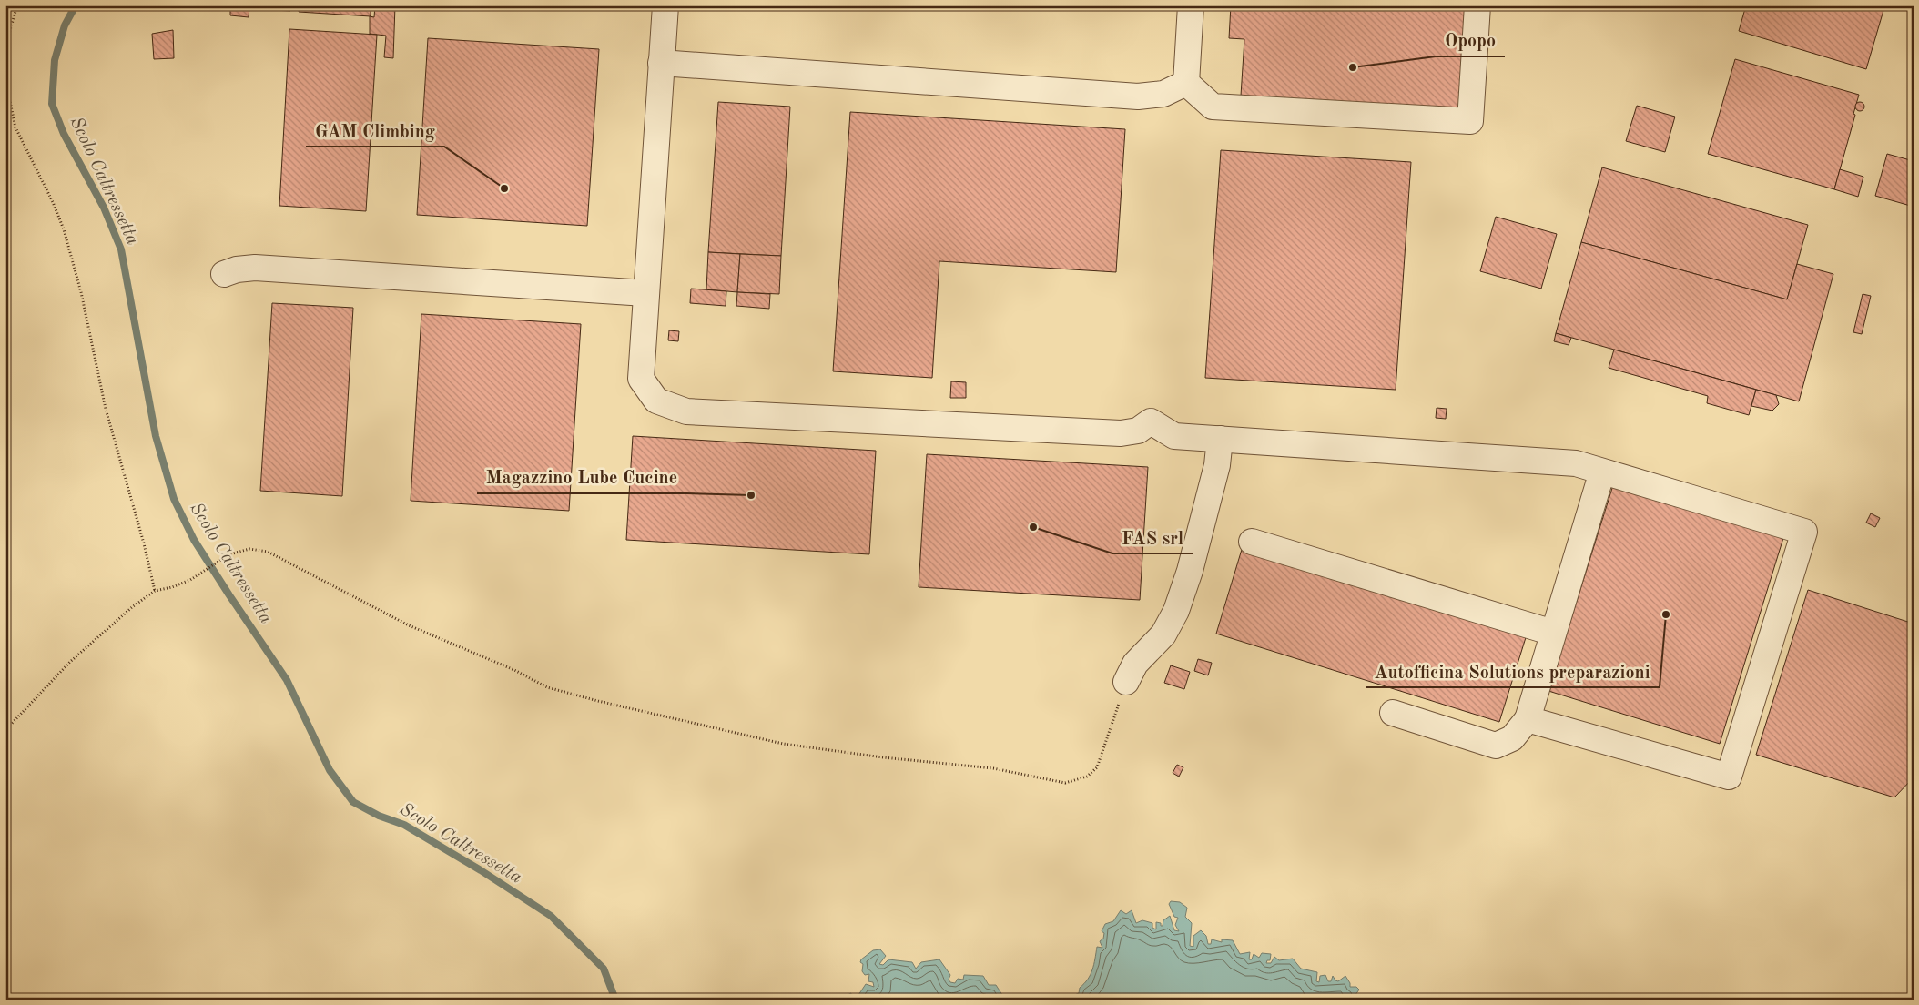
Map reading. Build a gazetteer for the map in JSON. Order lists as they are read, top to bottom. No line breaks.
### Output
{"water":["Scolo Caltressetta"],"places":["Opopo","GAM Climbing","Magazzino Lube Cucine","FAS srl","Autofficina Solutions preparazioni"]}
